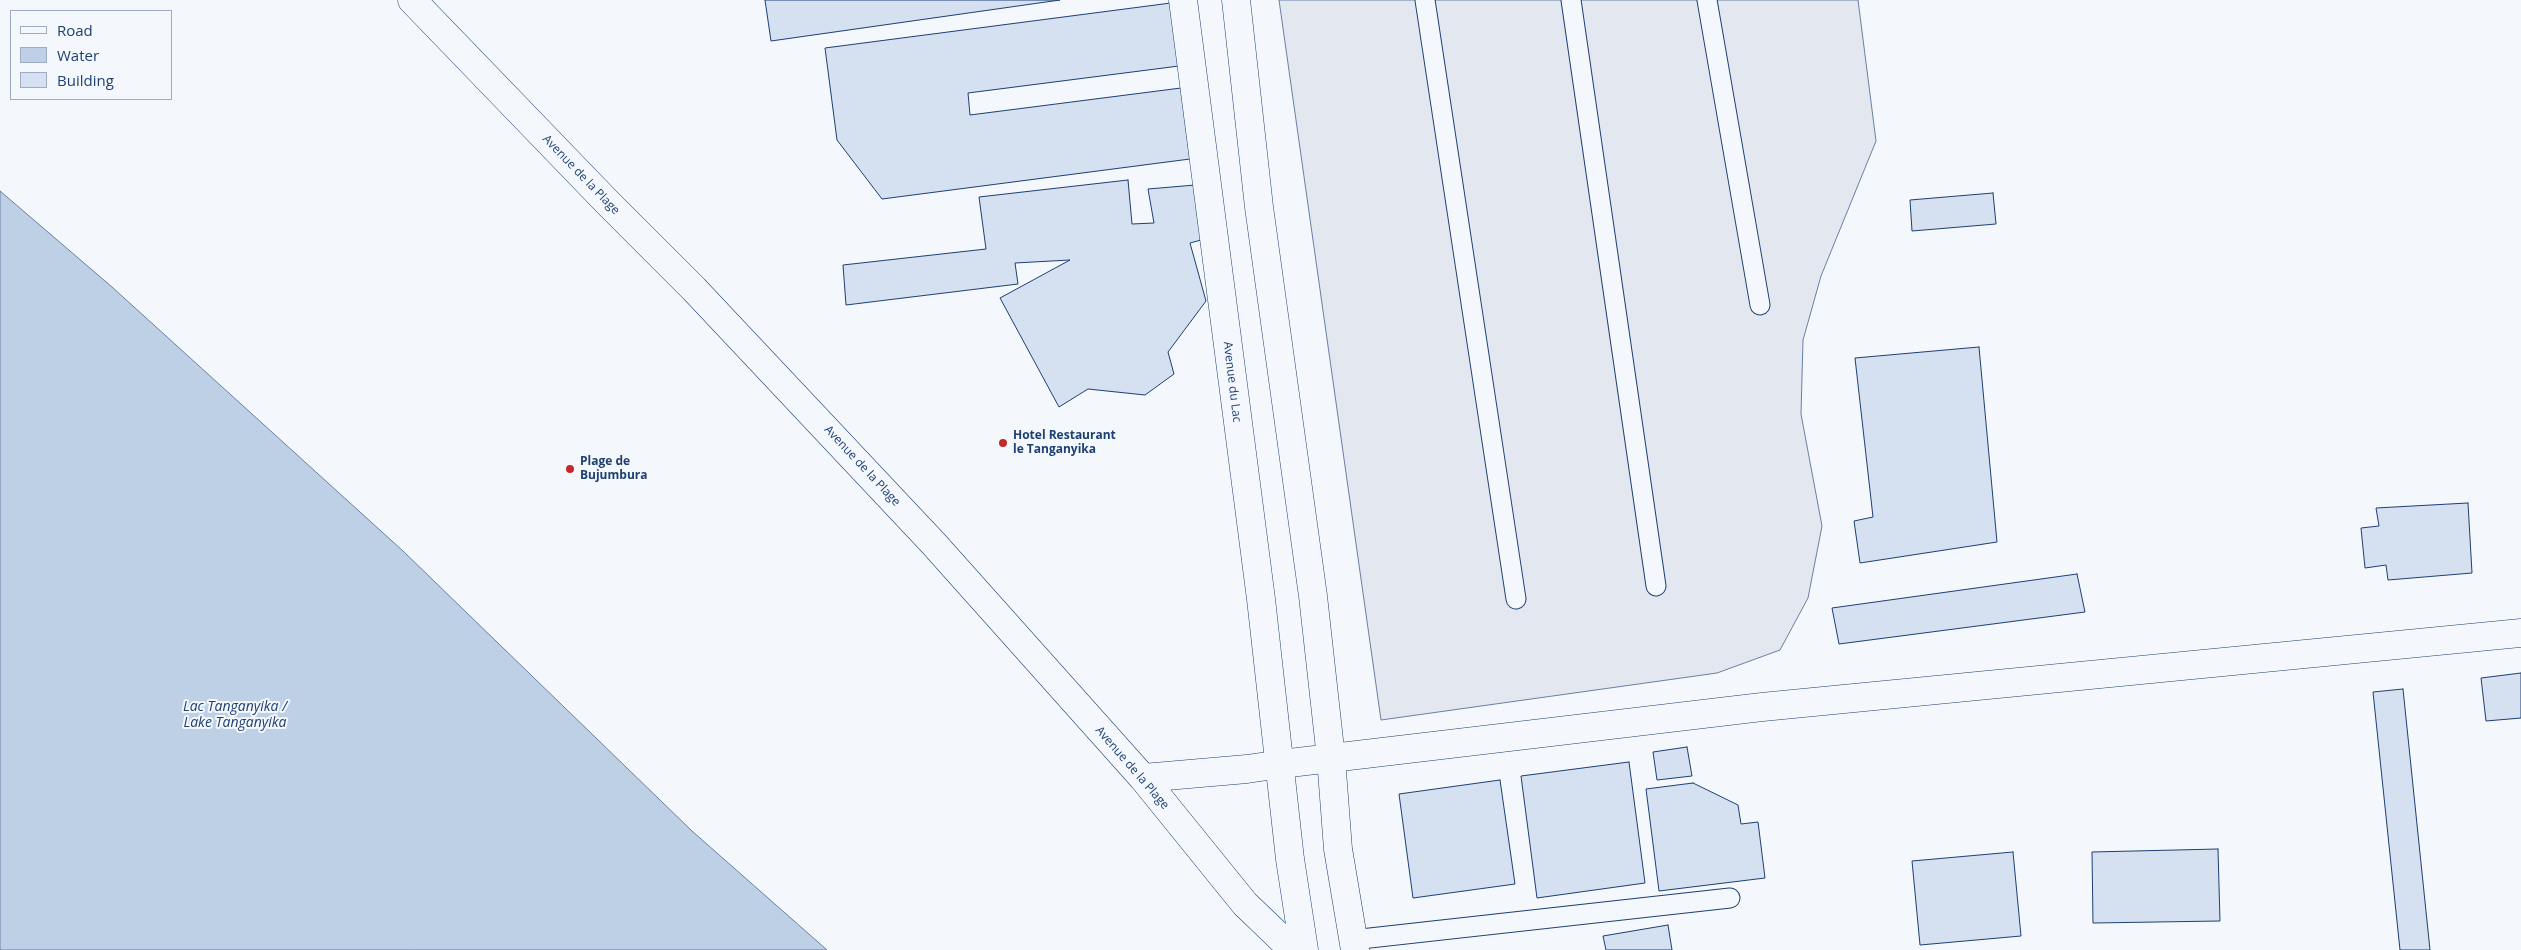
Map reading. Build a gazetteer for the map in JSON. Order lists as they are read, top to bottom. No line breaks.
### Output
{"streets":{"street":["Avenue de la Plage","Avenue du Lac"]},"water":["Lac Tanganyika / Lake Tanganyika"],"places":["Hotel Restaurant le Tanganyika","Plage de Bujumbura"],"legend":["Road","Water","Building"]}
